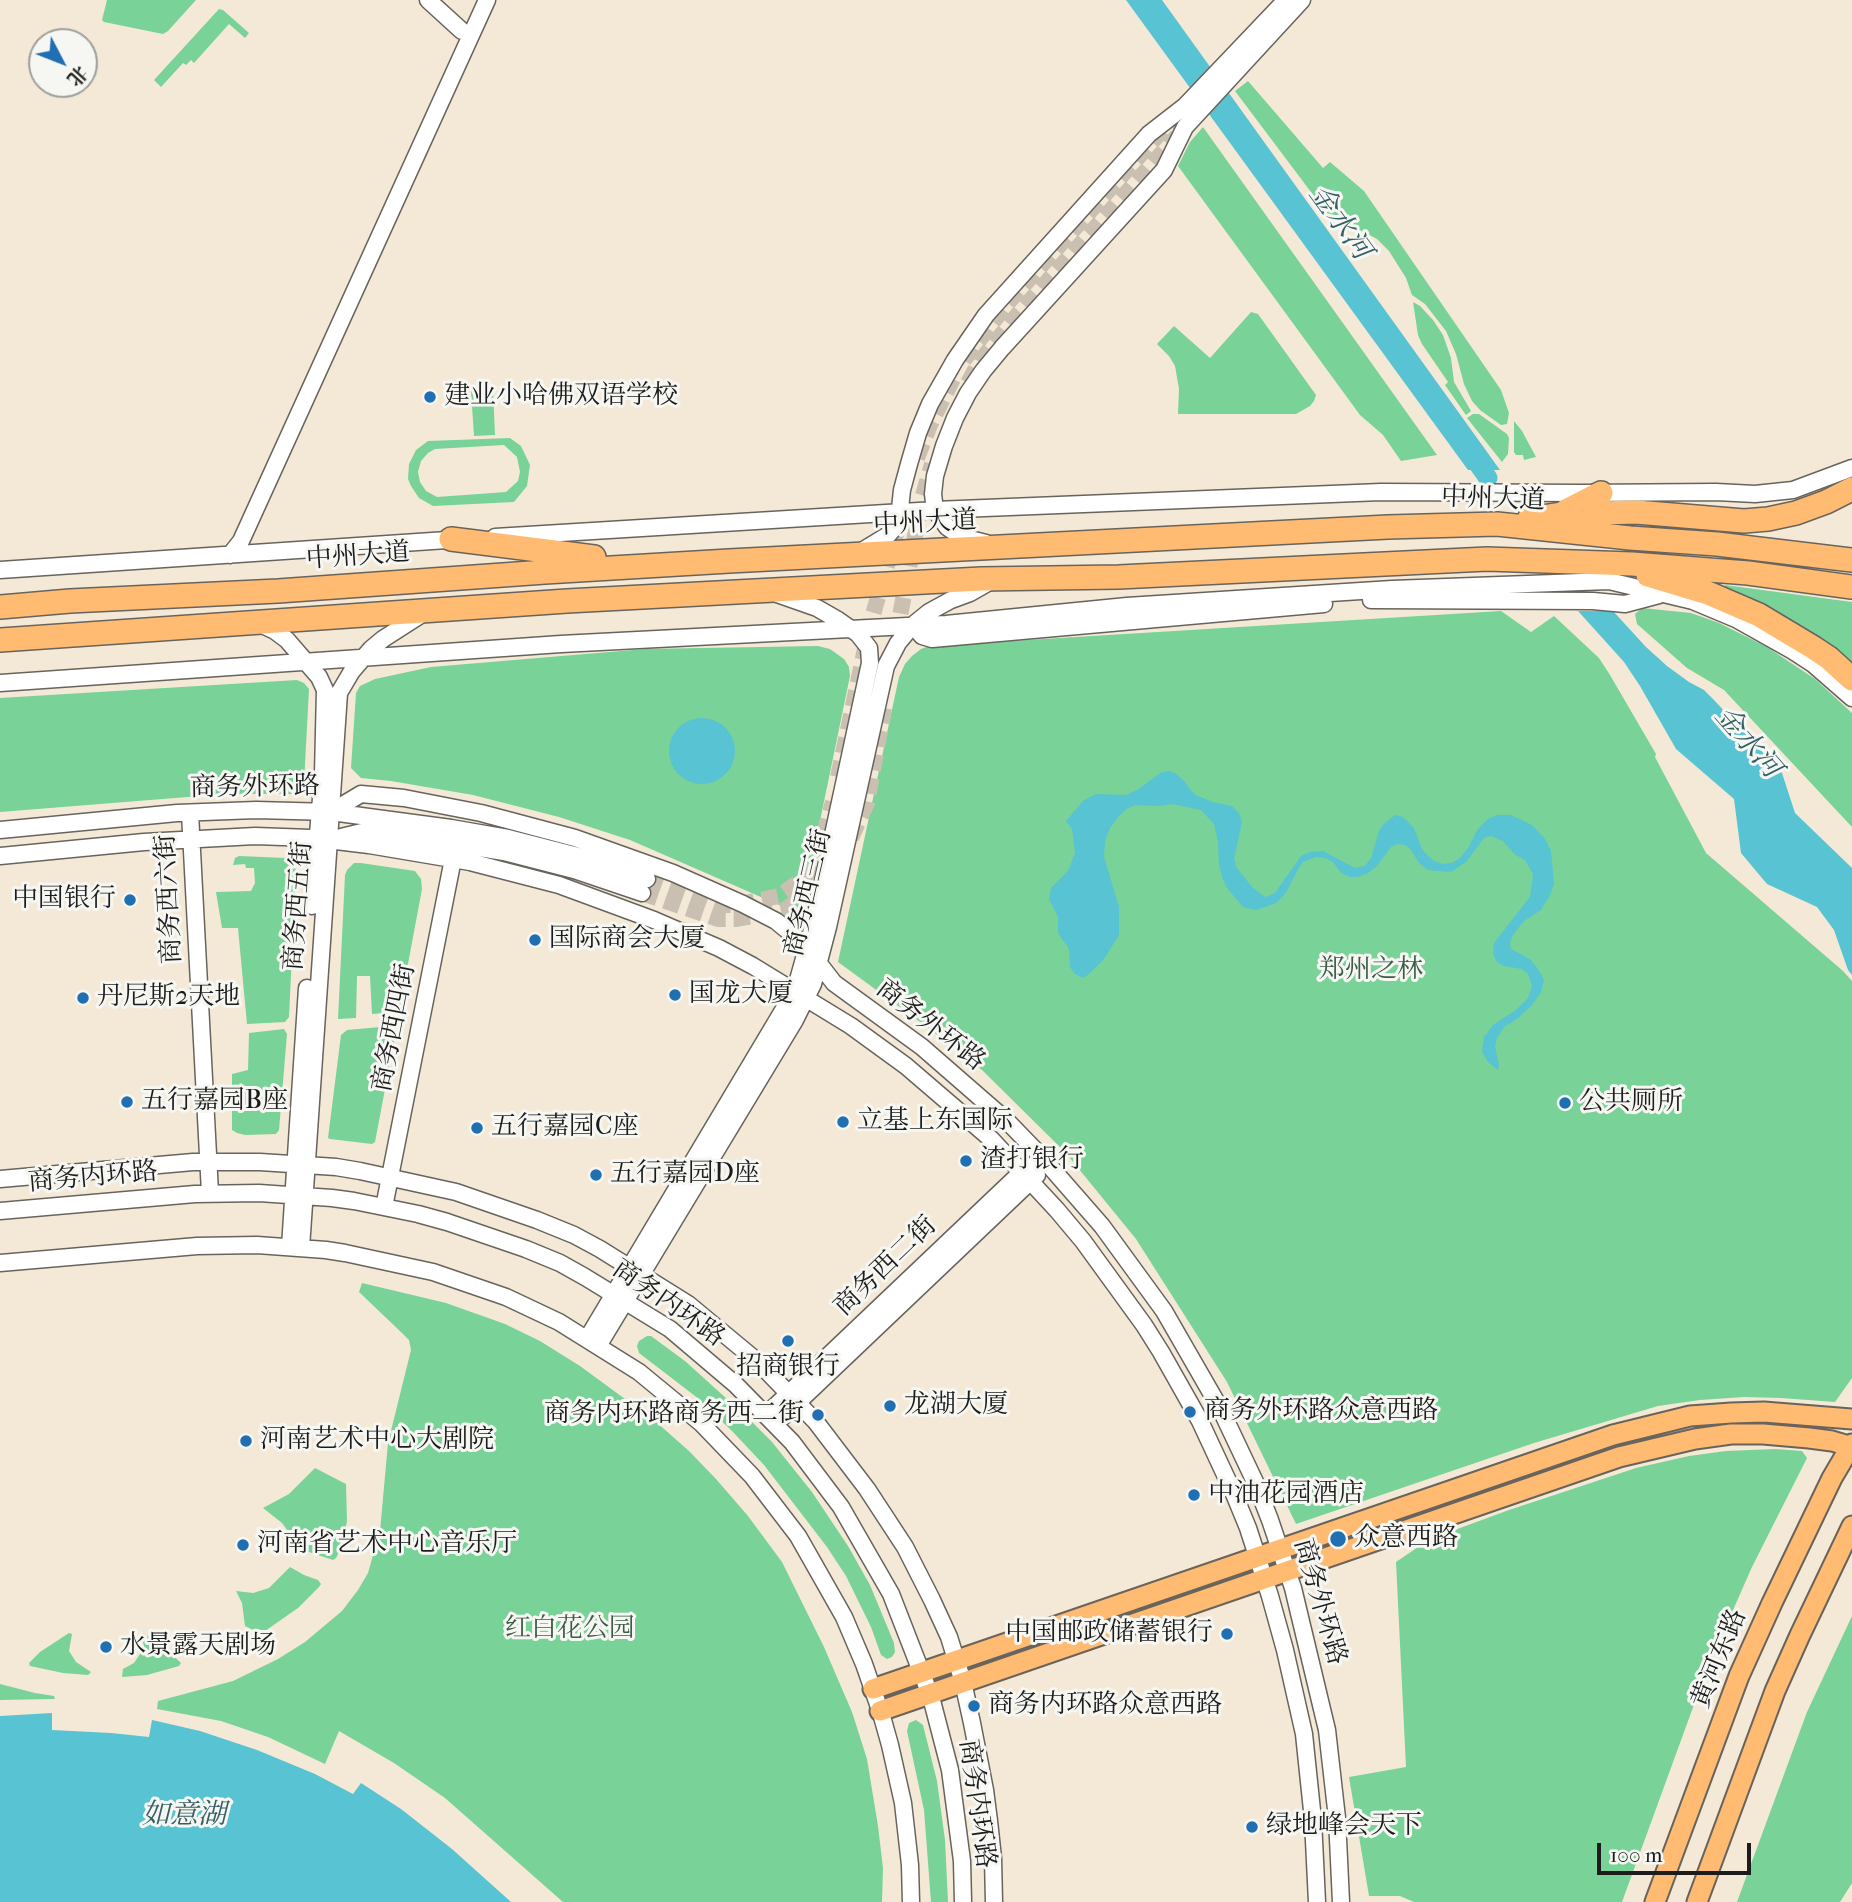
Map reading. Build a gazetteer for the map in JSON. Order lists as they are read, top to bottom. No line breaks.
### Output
{"streets":{"highway":["中州大道"],"main road":["黄河东路"],"street":["商务外环路","商务西三街","商务西六街","商务西五街","商务西四街","商务内环路","商务西二街"]},"crossings":[["商务外环路","商务西三街"],["商务外环路","商务西六街"],["商务外环路","商务西五街"],["商务外环路","商务西四街"],["商务外环路","商务西二街"],["商务西三街","商务内环路"],["商务西六街","商务内环路"],["商务西五街","商务内环路"],["商务西四街","商务内环路"],["商务内环路","商务西二街"]],"water":["金水河","如意湖"],"parks":["郑州之林","红白花公园"],"places":["建业小哈佛双语学校","中国银行","国际商会大厦","国龙大厦","丹尼斯2天地","五行嘉园B座","公共厕所","立基上东国际","五行嘉园C座","渣打银行","五行嘉园D座","招商银行","龙湖大厦","商务外环路众意西路","商务内环路商务西二街","河南艺术中心大剧院","中油花园酒店","众意西路","河南省艺术中心音乐厅","中国邮政储蓄银行","水景露天剧场","商务内环路众意西路","绿地峰会天下"],"scale_bar":"100 m","north":"bottom right"}
